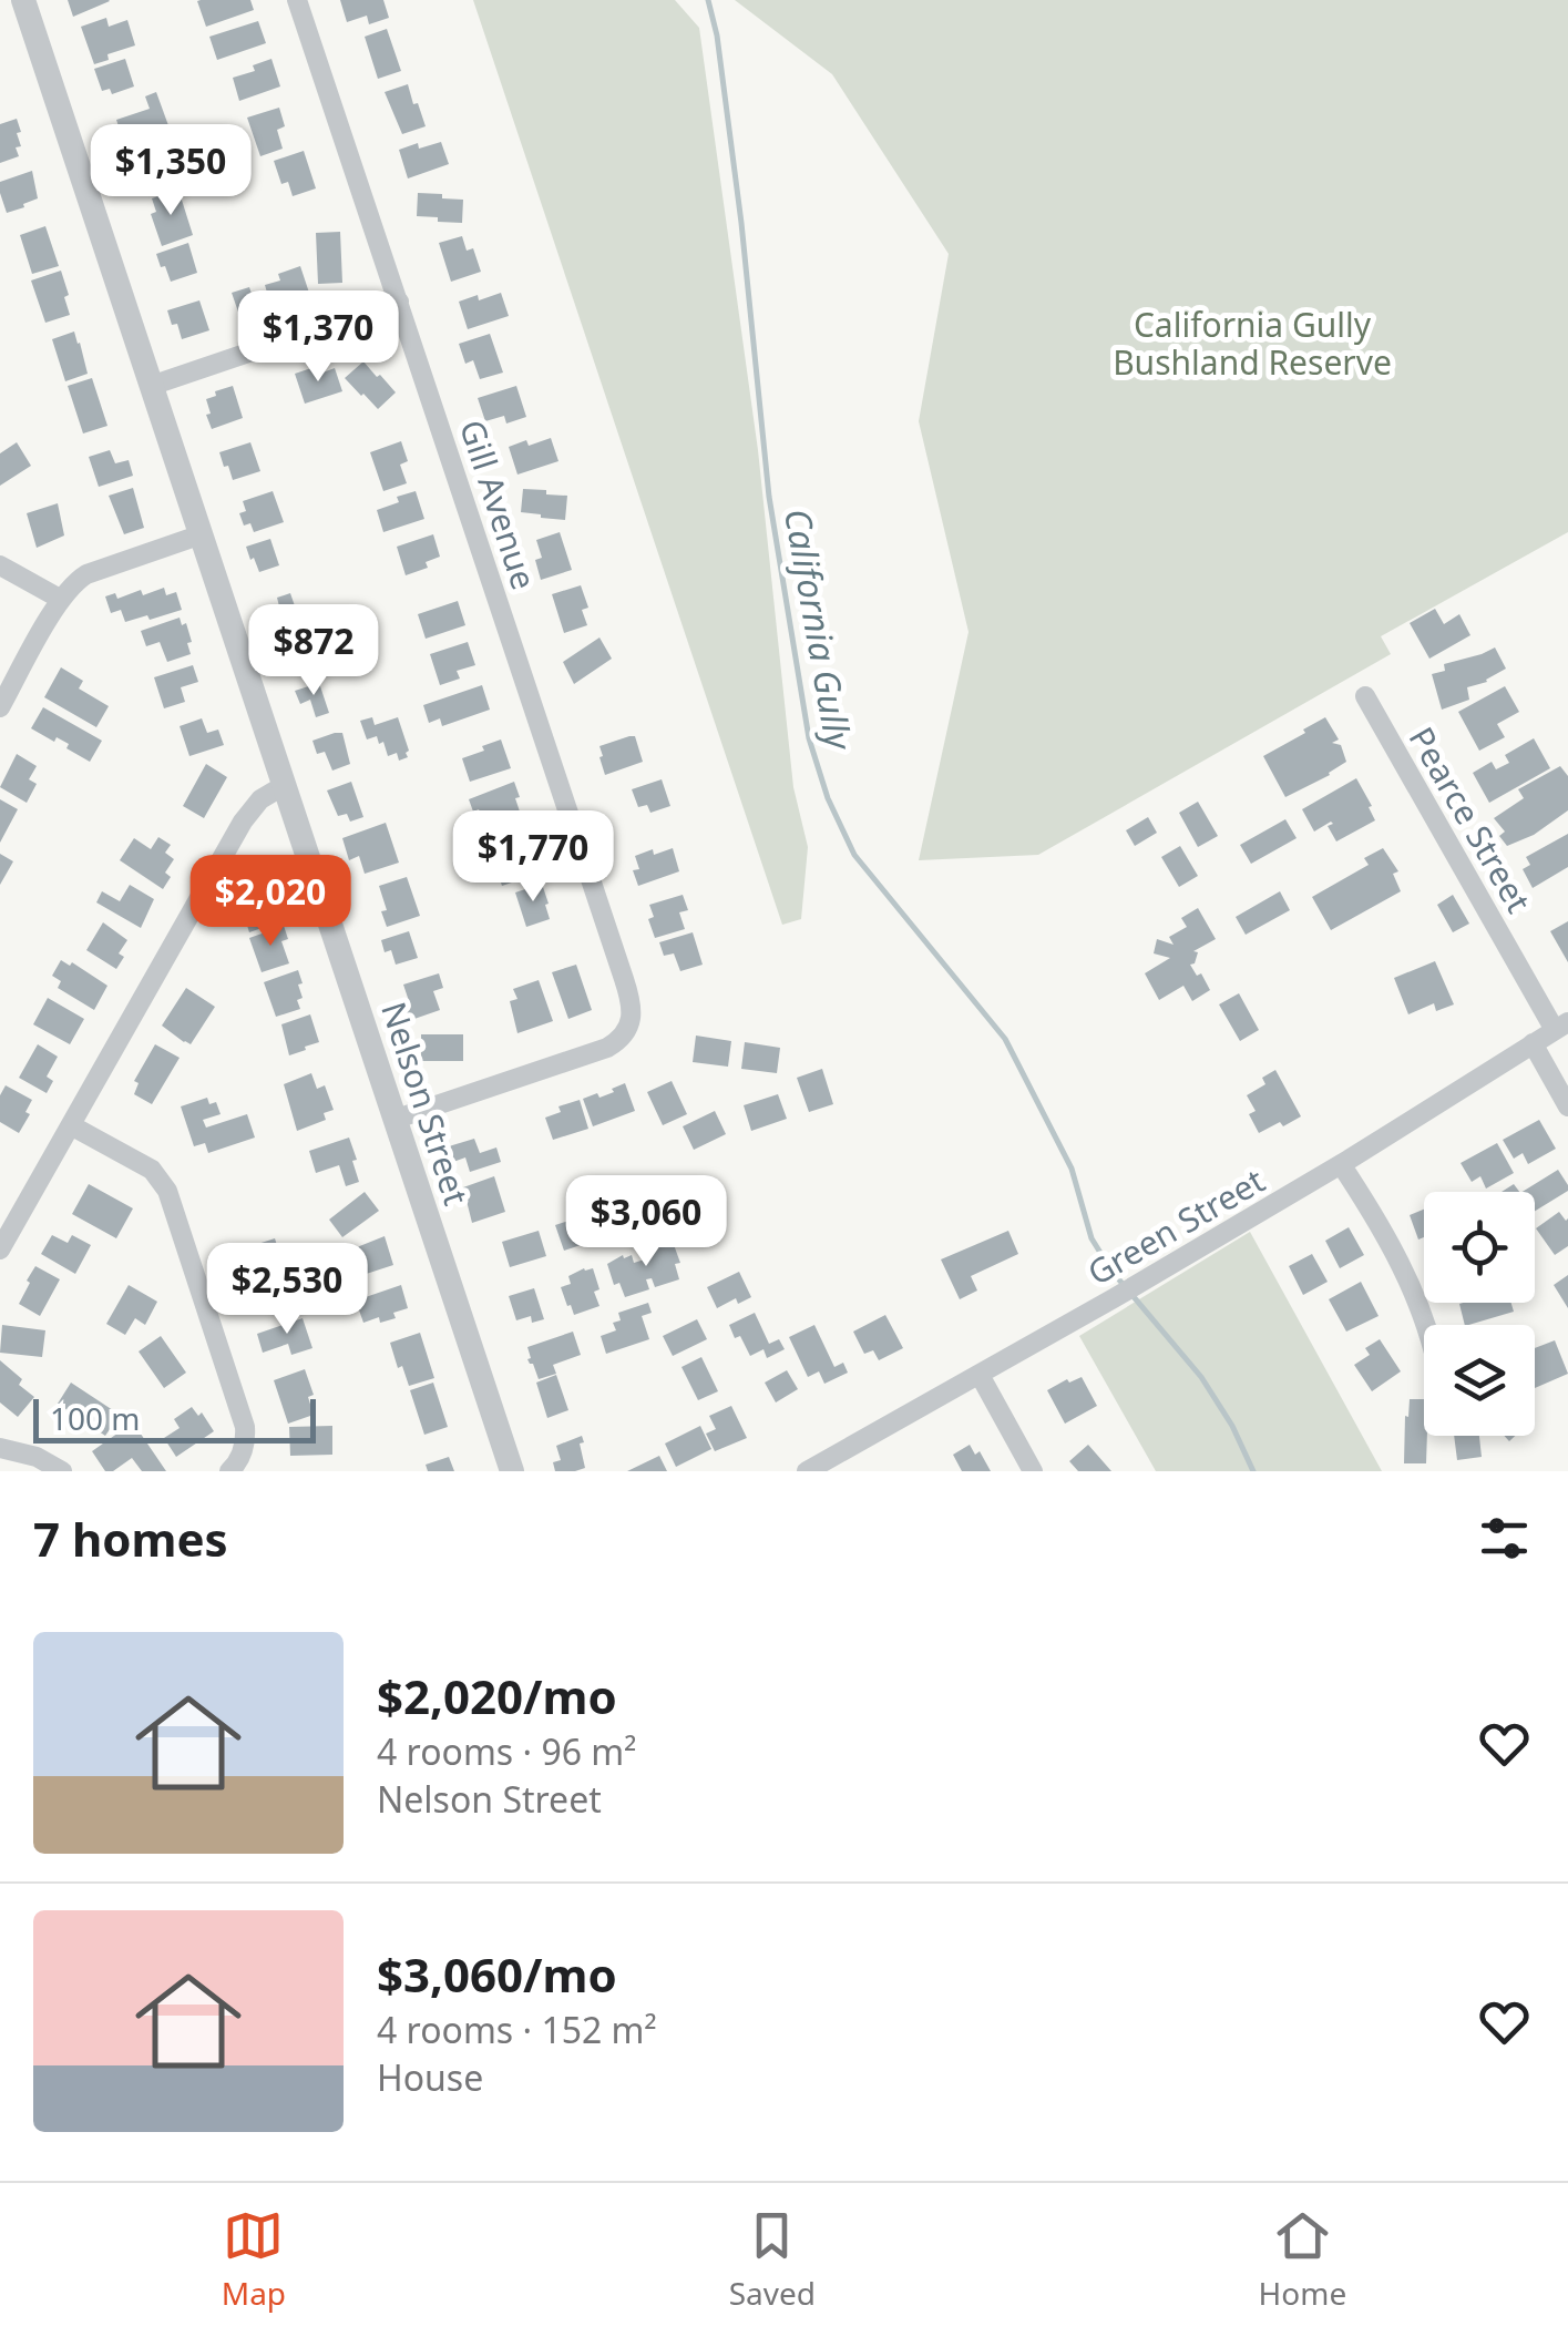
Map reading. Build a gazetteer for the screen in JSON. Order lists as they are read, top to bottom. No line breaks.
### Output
{"streets":{"street":["Gill Avenue","Pearce Street","Nelson Street","Green Street"]},"crossings":[["Gill Avenue","Nelson Street"],["Pearce Street","Green Street"]],"water":["California Gully"],"parks":["California Gully Bushland Reserve"],"scale_bar":"100 m","page":{"price":["$1,350","$1,370","$872","$1,770","$2,020","$3,060","$2,530"],"scale":"100 m","heading":"7 homes","list":[{"name":"$2,020/mo","note":"4 rooms · 96 m² · Nelson Street"},{"name":"$3,060/mo","note":"4 rooms · 152 m² · House"}],"tabs":["Map","Saved","Home"]}}
